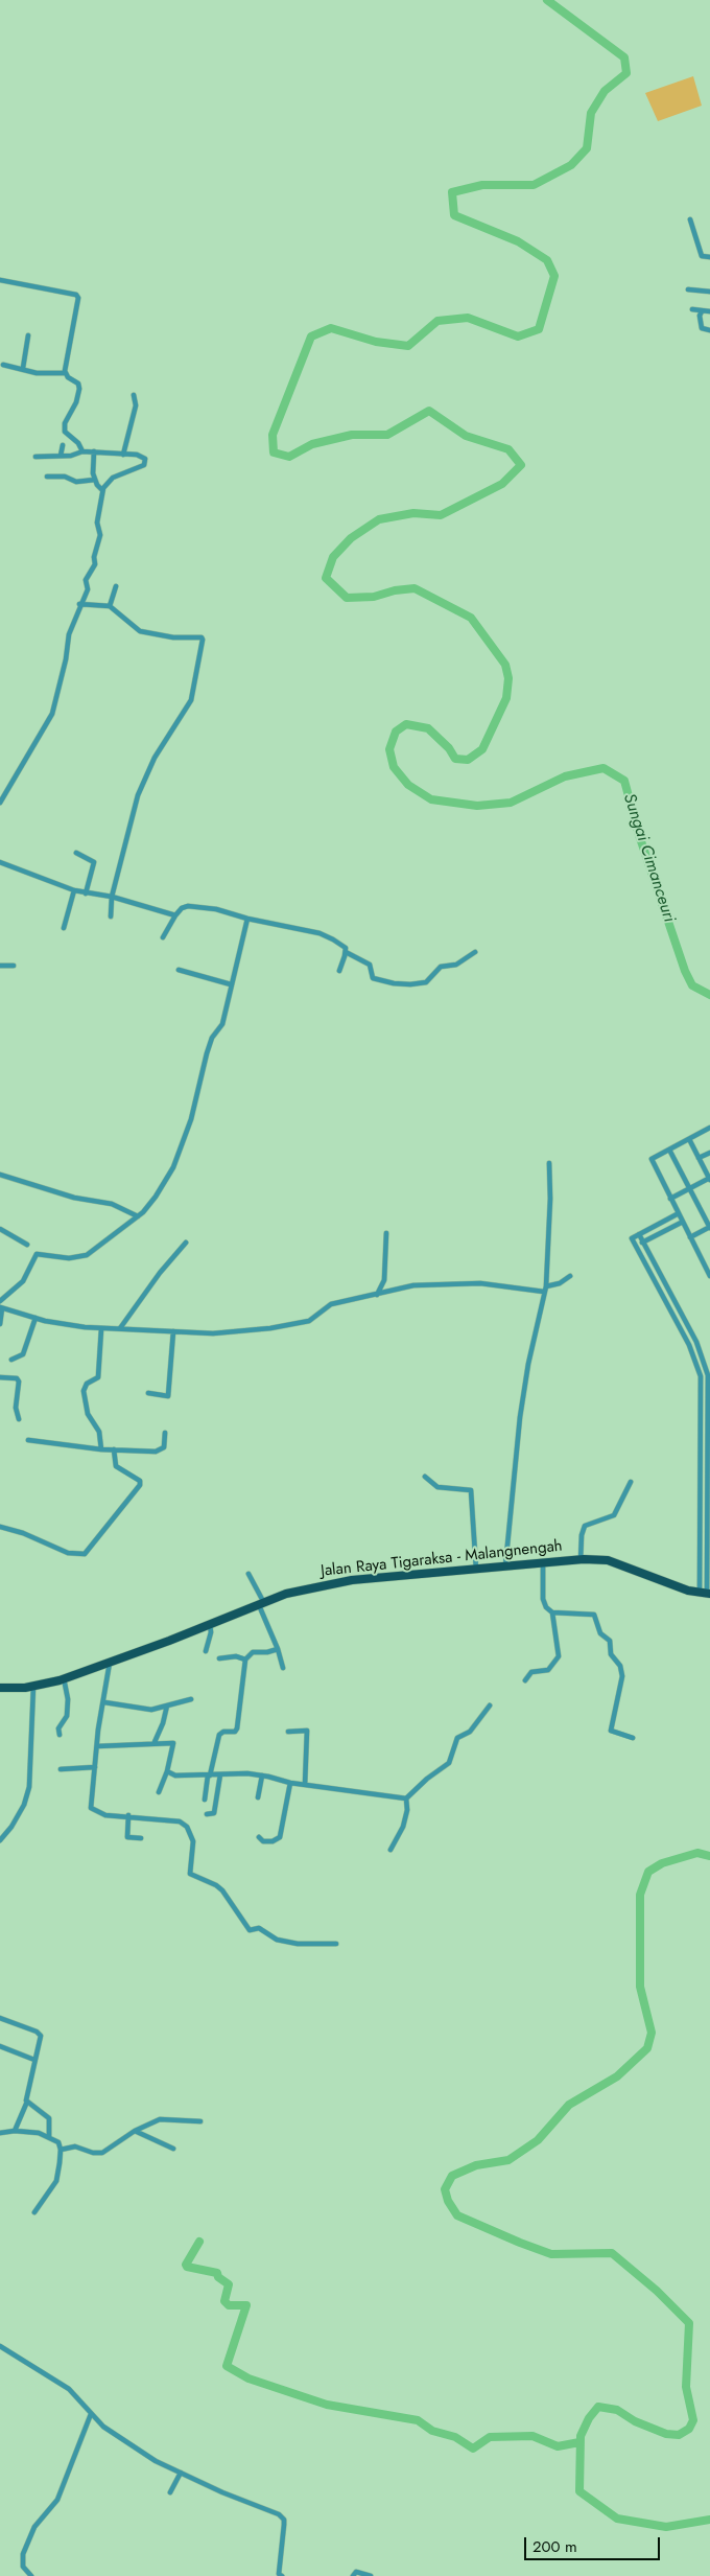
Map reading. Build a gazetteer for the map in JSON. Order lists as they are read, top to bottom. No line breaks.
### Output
{"streets":{"main road":["Jalan Raya Tigaraksa - Malangnengah"]},"water":["Sungai Cimanceuri"],"scale_bar":"200 m"}
